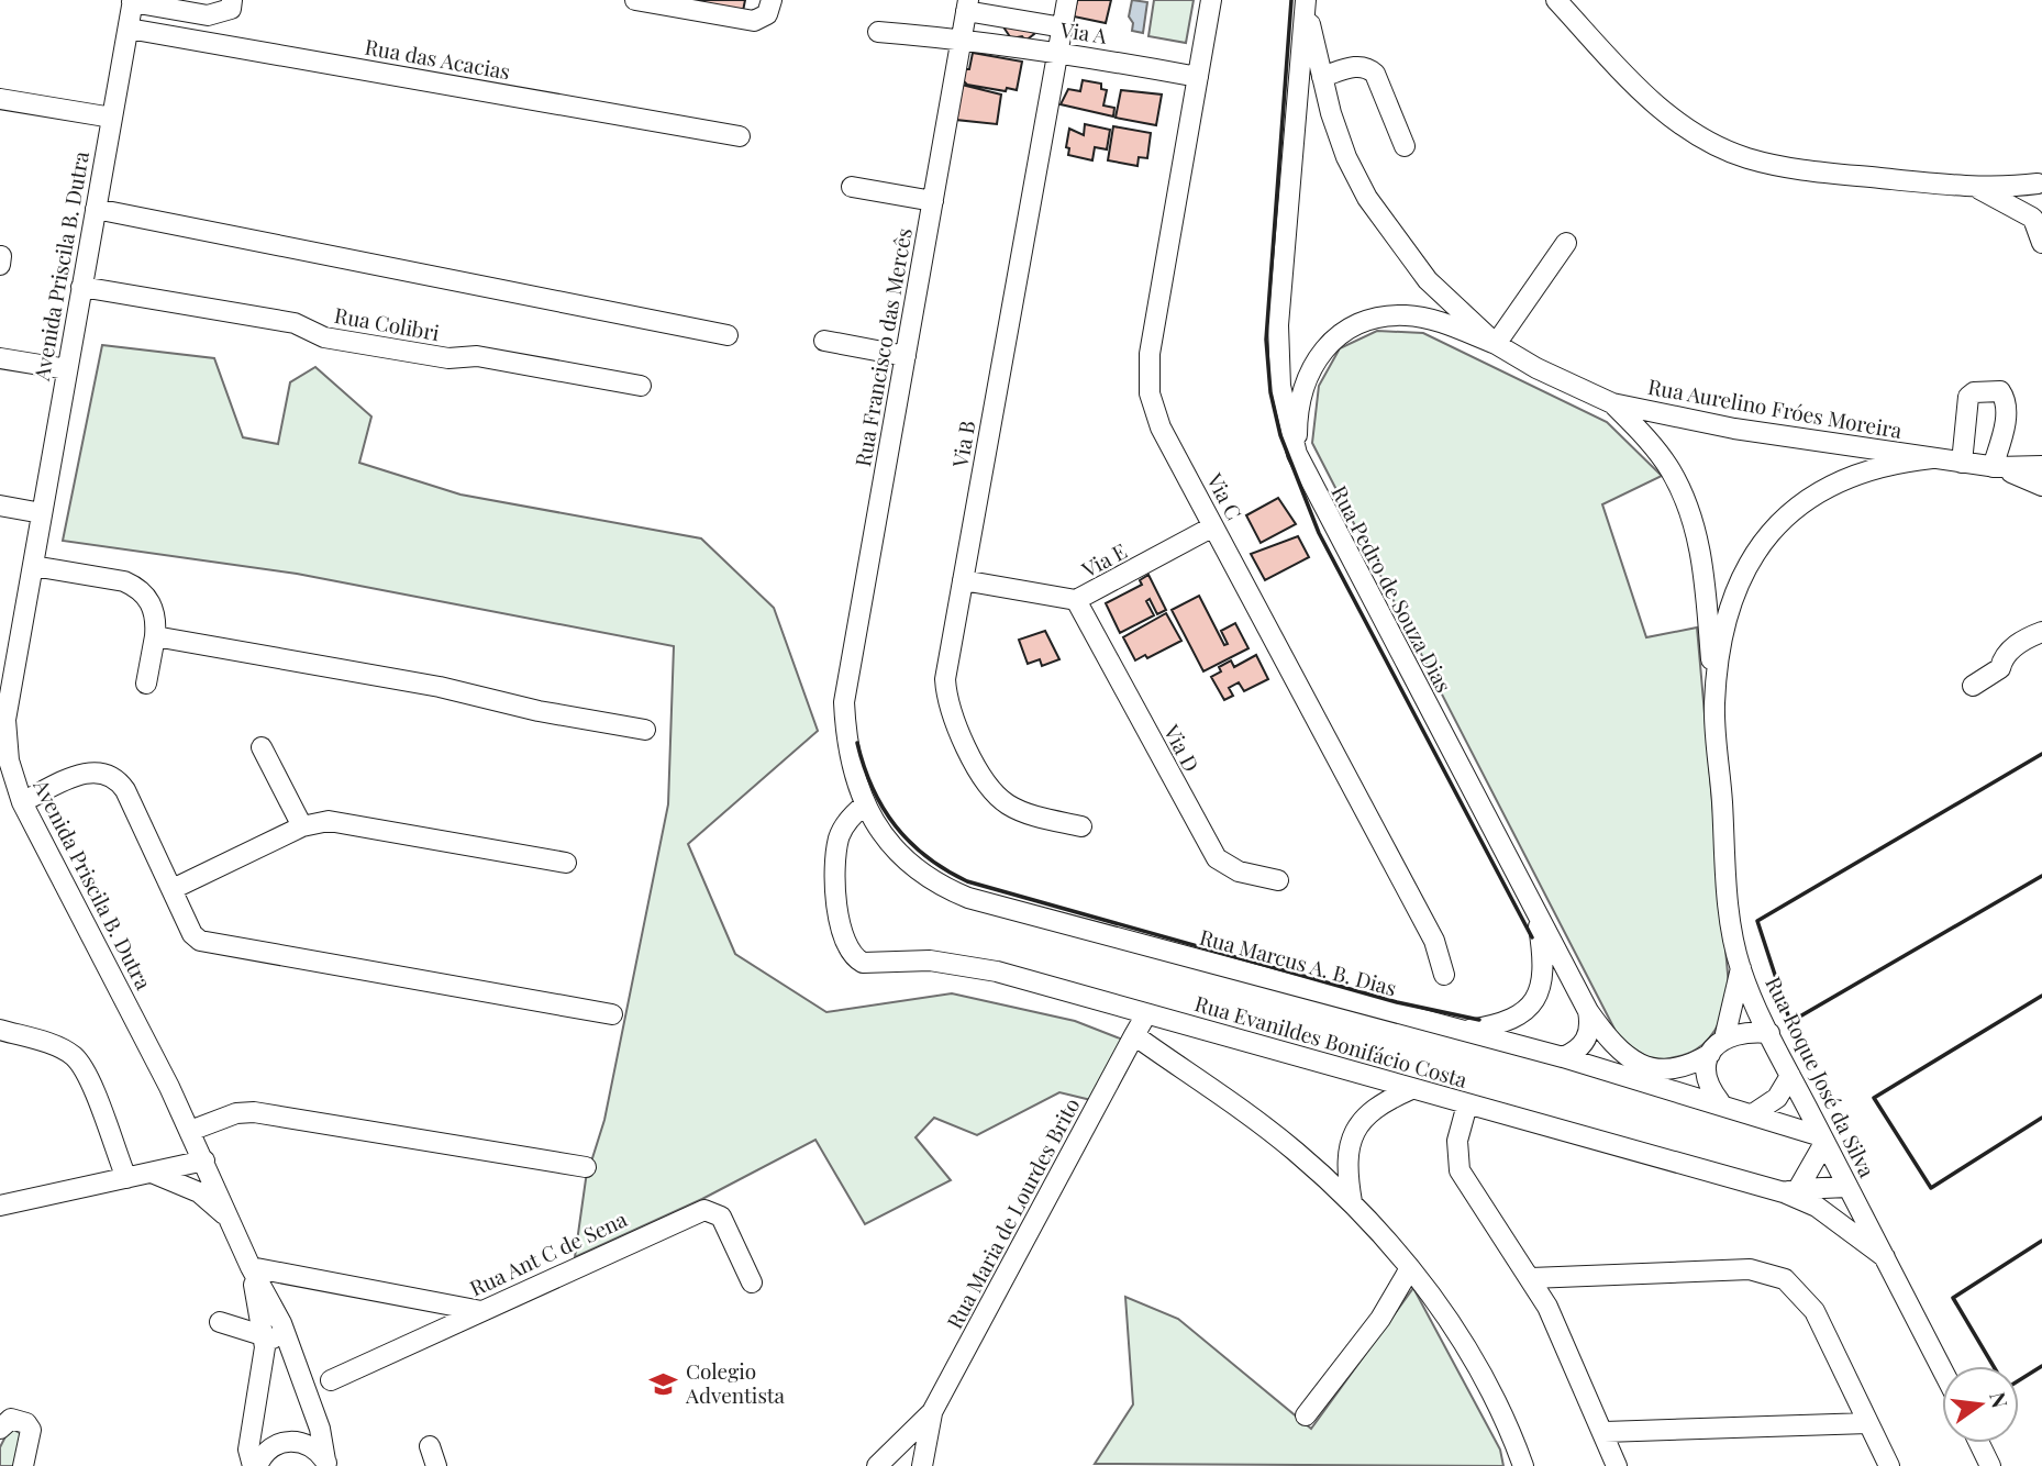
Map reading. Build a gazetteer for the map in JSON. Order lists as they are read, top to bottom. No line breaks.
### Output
{"streets":{"street":["Via A","Rua das Acacias","Avenida Priscila B. Dutra","Rua Colibri","Rua Francisco das Mercês","Rua Aurelino Fróes Moreira","Via B","Via C","Via E","Rua Pedro de Souza Dias","Via D","Rua Marcus A. B. Dias","Rua Evanildes Bonifácio Costa","Rua Roque José da Silva","Rua Maria de Lourdes Brito","Rua Ant C de Sena"]},"crossings":[["Via A","Rua Francisco das Mercês"],["Via A","Via B"],["Via A","Via C"],["Rua das Acacias","Avenida Priscila B. Dutra"],["Avenida Priscila B. Dutra","Rua Colibri"],["Rua Francisco das Mercês","Rua Marcus A. B. Dias"],["Rua Francisco das Mercês","Rua Evanildes Bonifácio Costa"],["Rua Aurelino Fróes Moreira","Rua Pedro de Souza Dias"],["Rua Aurelino Fróes Moreira","Rua Roque José da Silva"],["Via B","Via E"],["Via C","Via E"],["Via E","Via D"],["Rua Pedro de Souza Dias","Rua Marcus A. B. Dias"],["Rua Pedro de Souza Dias","Rua Roque José da Silva"],["Rua Marcus A. B. Dias","Rua Evanildes Bonifácio Costa"],["Rua Marcus A. B. Dias","Rua Roque José da Silva"],["Rua Evanildes Bonifácio Costa","Rua Maria de Lourdes Brito"]],"places":{"school or university":["Colegio Adventista"]},"north":"right"}
